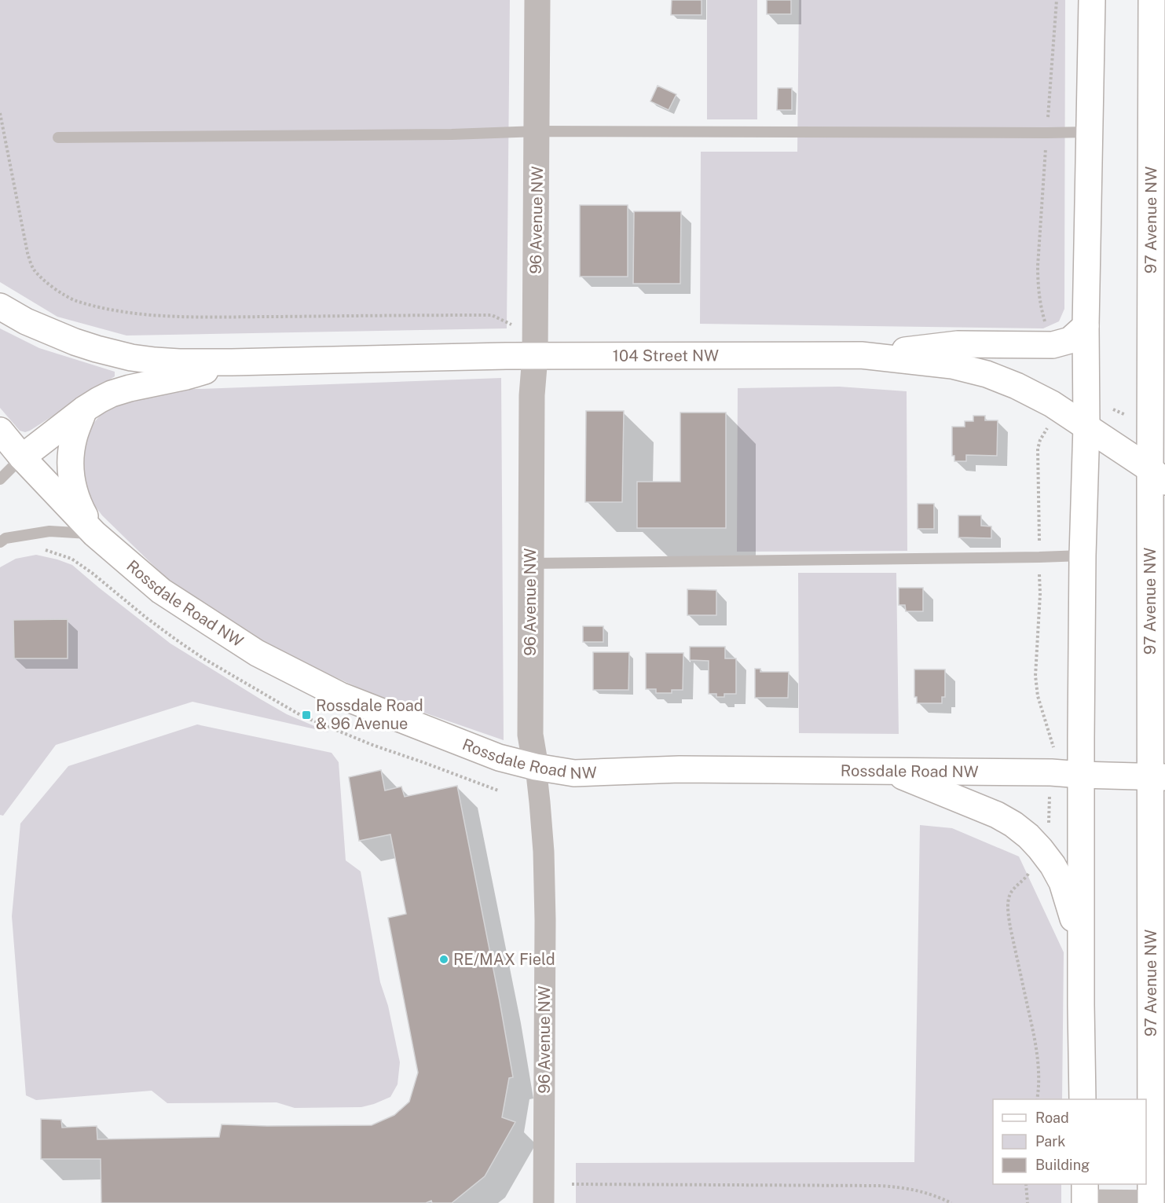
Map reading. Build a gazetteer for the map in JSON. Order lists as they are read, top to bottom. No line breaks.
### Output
{"streets":{"main road":["97 Avenue NW","104 Street NW","Rossdale Road NW"],"street":["96 Avenue NW"]},"crossings":[["96 Avenue NW","104 Street NW"],["96 Avenue NW","Rossdale Road NW"],["97 Avenue NW","104 Street NW"],["97 Avenue NW","Rossdale Road NW"]],"places":{"transit":["Rossdale Road & 96 Avenue"],"other":["RE/MAX Field"]},"legend":["Road","Park","Building"]}
